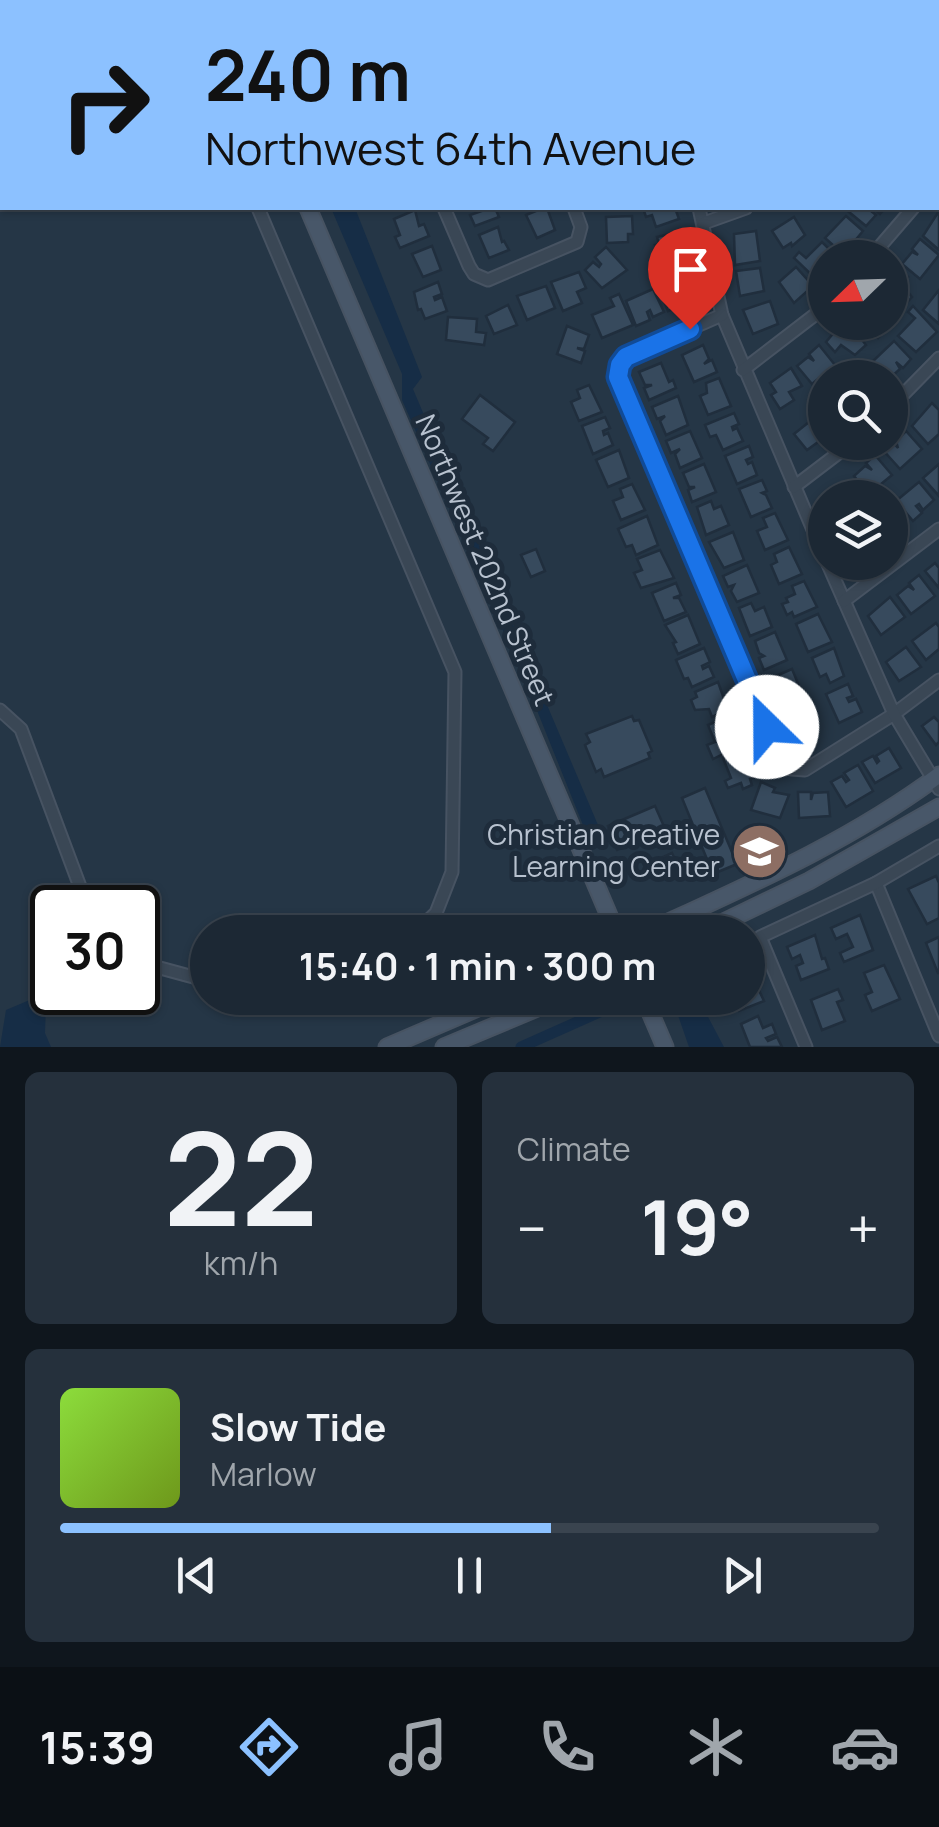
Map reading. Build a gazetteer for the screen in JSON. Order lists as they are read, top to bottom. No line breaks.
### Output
{"streets":{"main road":["Northwest 202nd Street"]},"places":{"school or university":["Christian Creative Learning Center"]},"north":"bottom left","page":{"turn":["240 m","Northwest 64th Avenue"],"limit":"30","trip":"15:40 · 1 min · 300 m","tile":[["22","km/h"],"Climate"],"heat":["−","19°","+"],"song":["Slow Tide","Marlow"],"tabs":"15:39"}}
